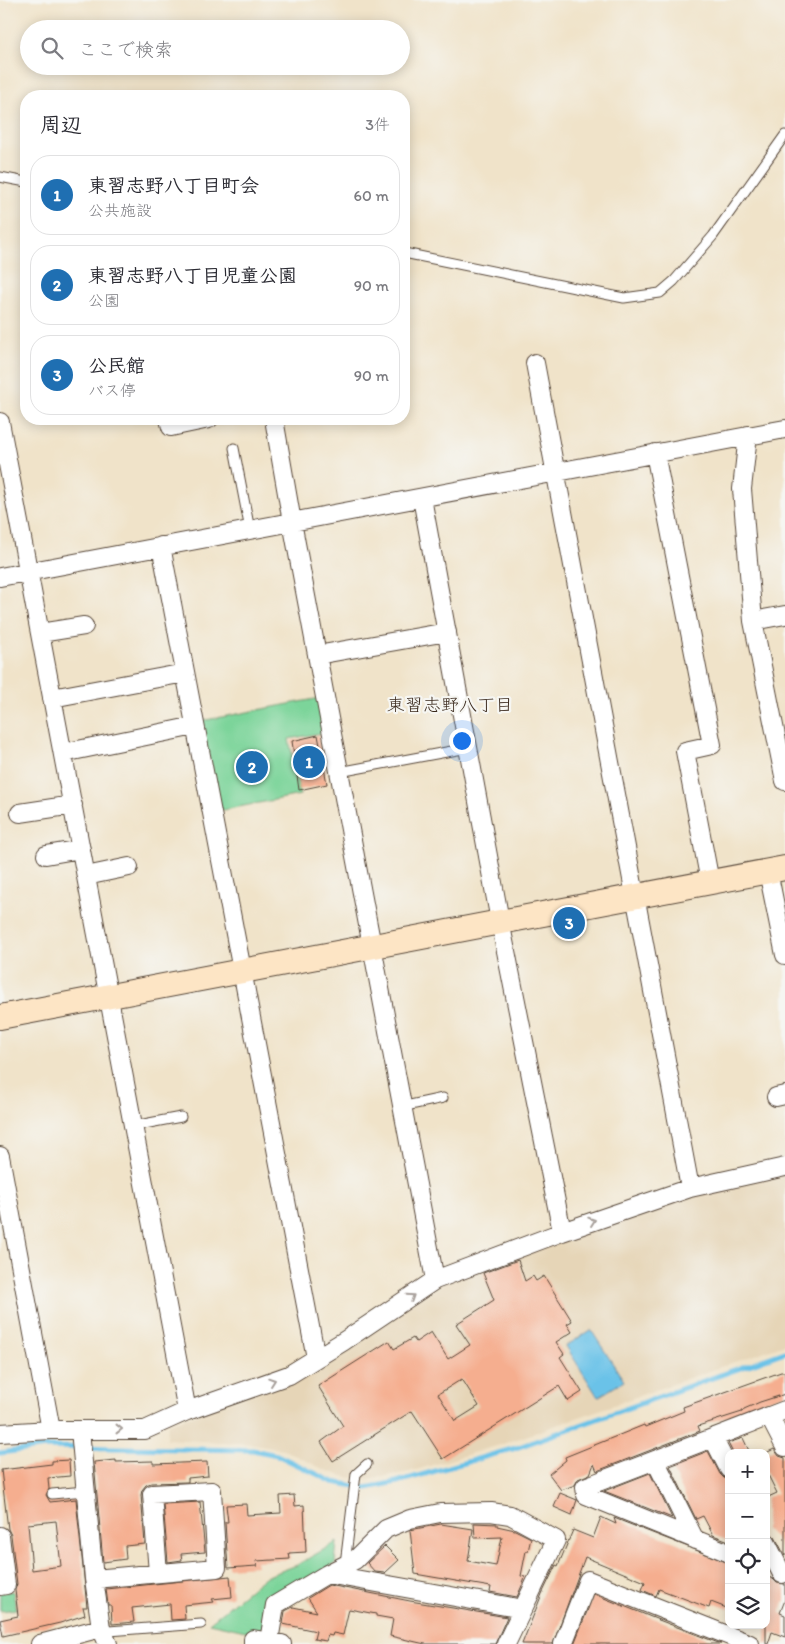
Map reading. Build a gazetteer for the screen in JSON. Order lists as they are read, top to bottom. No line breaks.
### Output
{"districts":["東習志野八丁目"],"page":{"search":"ここで検索","heading":["周辺","3件"],"list":[{"mark":"1","name":"東習志野八丁目町会","note":"公共施設","value":"60 m"},{"mark":"2","name":"東習志野八丁目児童公園","note":"公園","value":"90 m"},{"mark":"3","name":"公民館","note":"バス停","value":"90 m"}],"pins":["1","2","3"],"map_buttons":["+","−"]}}
